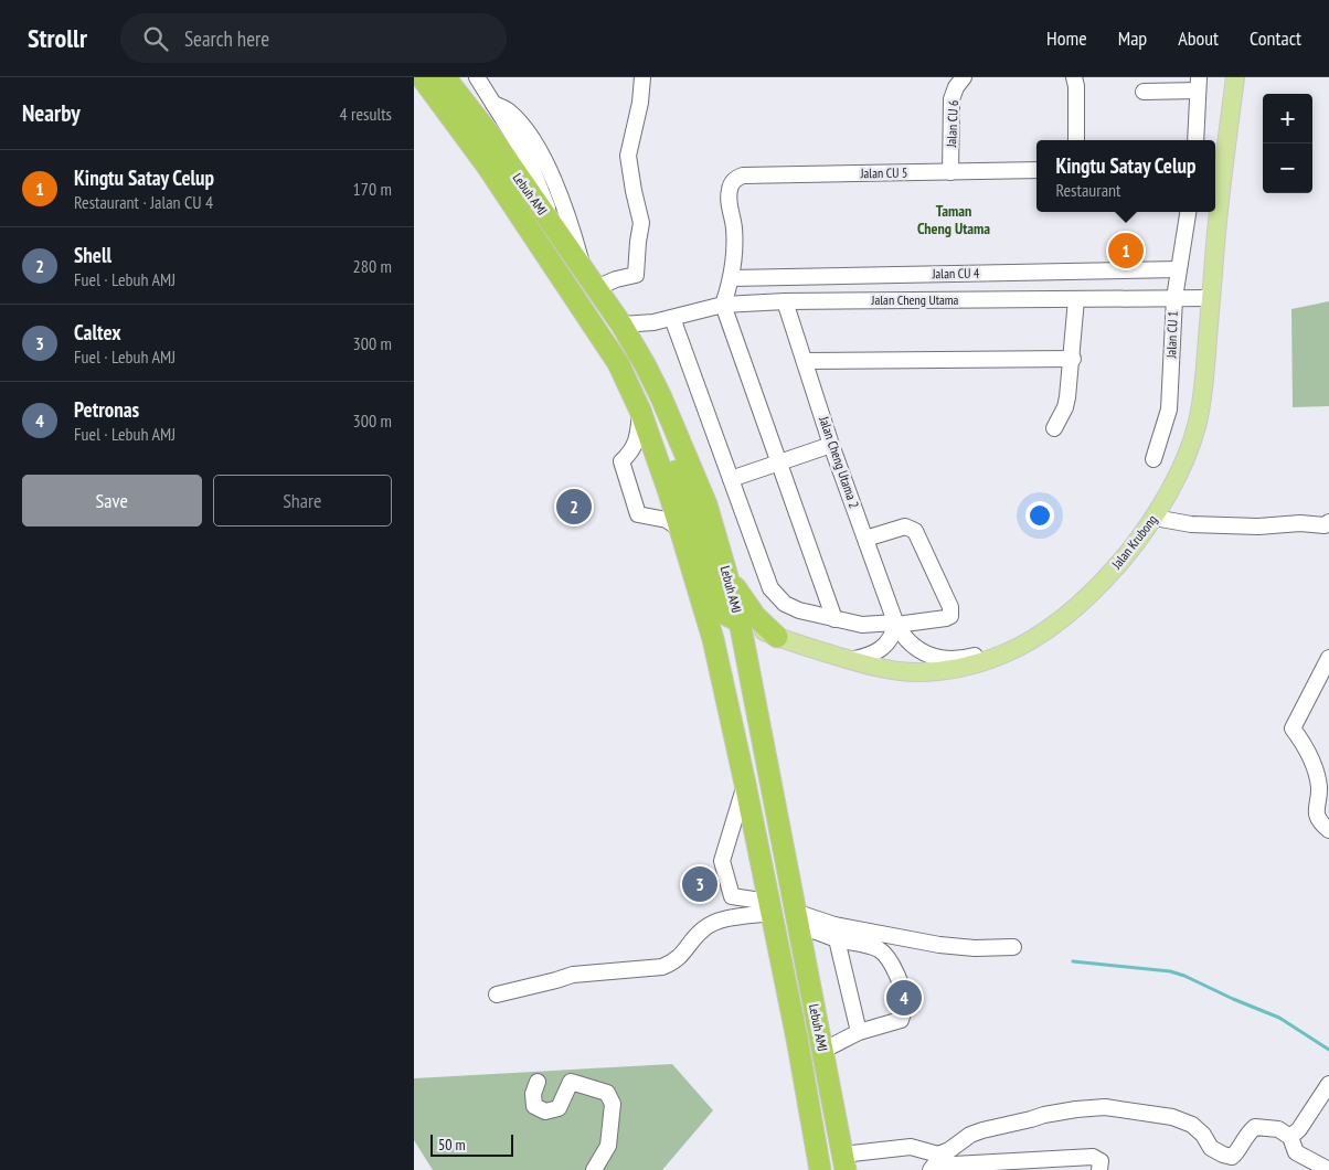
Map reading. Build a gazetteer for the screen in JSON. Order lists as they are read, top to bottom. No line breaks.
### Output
{"streets":{"highway":["Lebuh AMJ"],"main road":["Jalan Krubong"],"street":["Jalan CU 6","Jalan CU 5","Jalan CU 4","Jalan Cheng Utama","Jalan CU 1","Jalan Cheng Utama 2"]},"crossings":[["Jalan CU 6","Jalan CU 5"],["Jalan CU 5","Jalan CU 4"],["Lebuh AMJ","Jalan Cheng Utama"],["Lebuh AMJ","Jalan Krubong"],["Jalan CU 4","Jalan CU 1"],["Jalan Cheng Utama","Jalan CU 1"],["Jalan Cheng Utama","Jalan Cheng Utama 2"],["Jalan Cheng Utama","Jalan Krubong"],["Jalan Cheng Utama 2","Jalan Krubong"]],"districts":["Taman Cheng Utama"],"scale_bar":"50 m","page":{"header":"Strollr","search":"Search here","nav":["Home","Map","About","Contact"],"heading":["Nearby","4 results"],"map_buttons":["+","−"],"popup":["Kingtu Satay Celup","Restaurant"],"list":[{"mark":"1","name":"Kingtu Satay Celup","note":"Restaurant · Jalan CU 4","value":"170 m"},{"mark":"2","name":"Shell","note":"Fuel · Lebuh AMJ","value":"280 m"},{"mark":"3","name":"Caltex","note":"Fuel · Lebuh AMJ","value":"300 m"},{"mark":"4","name":"Petronas","note":"Fuel · Lebuh AMJ","value":"300 m"}],"pins":["1","2","3","4"],"buttons":["Save","Share"],"scale":"50 m"}}
